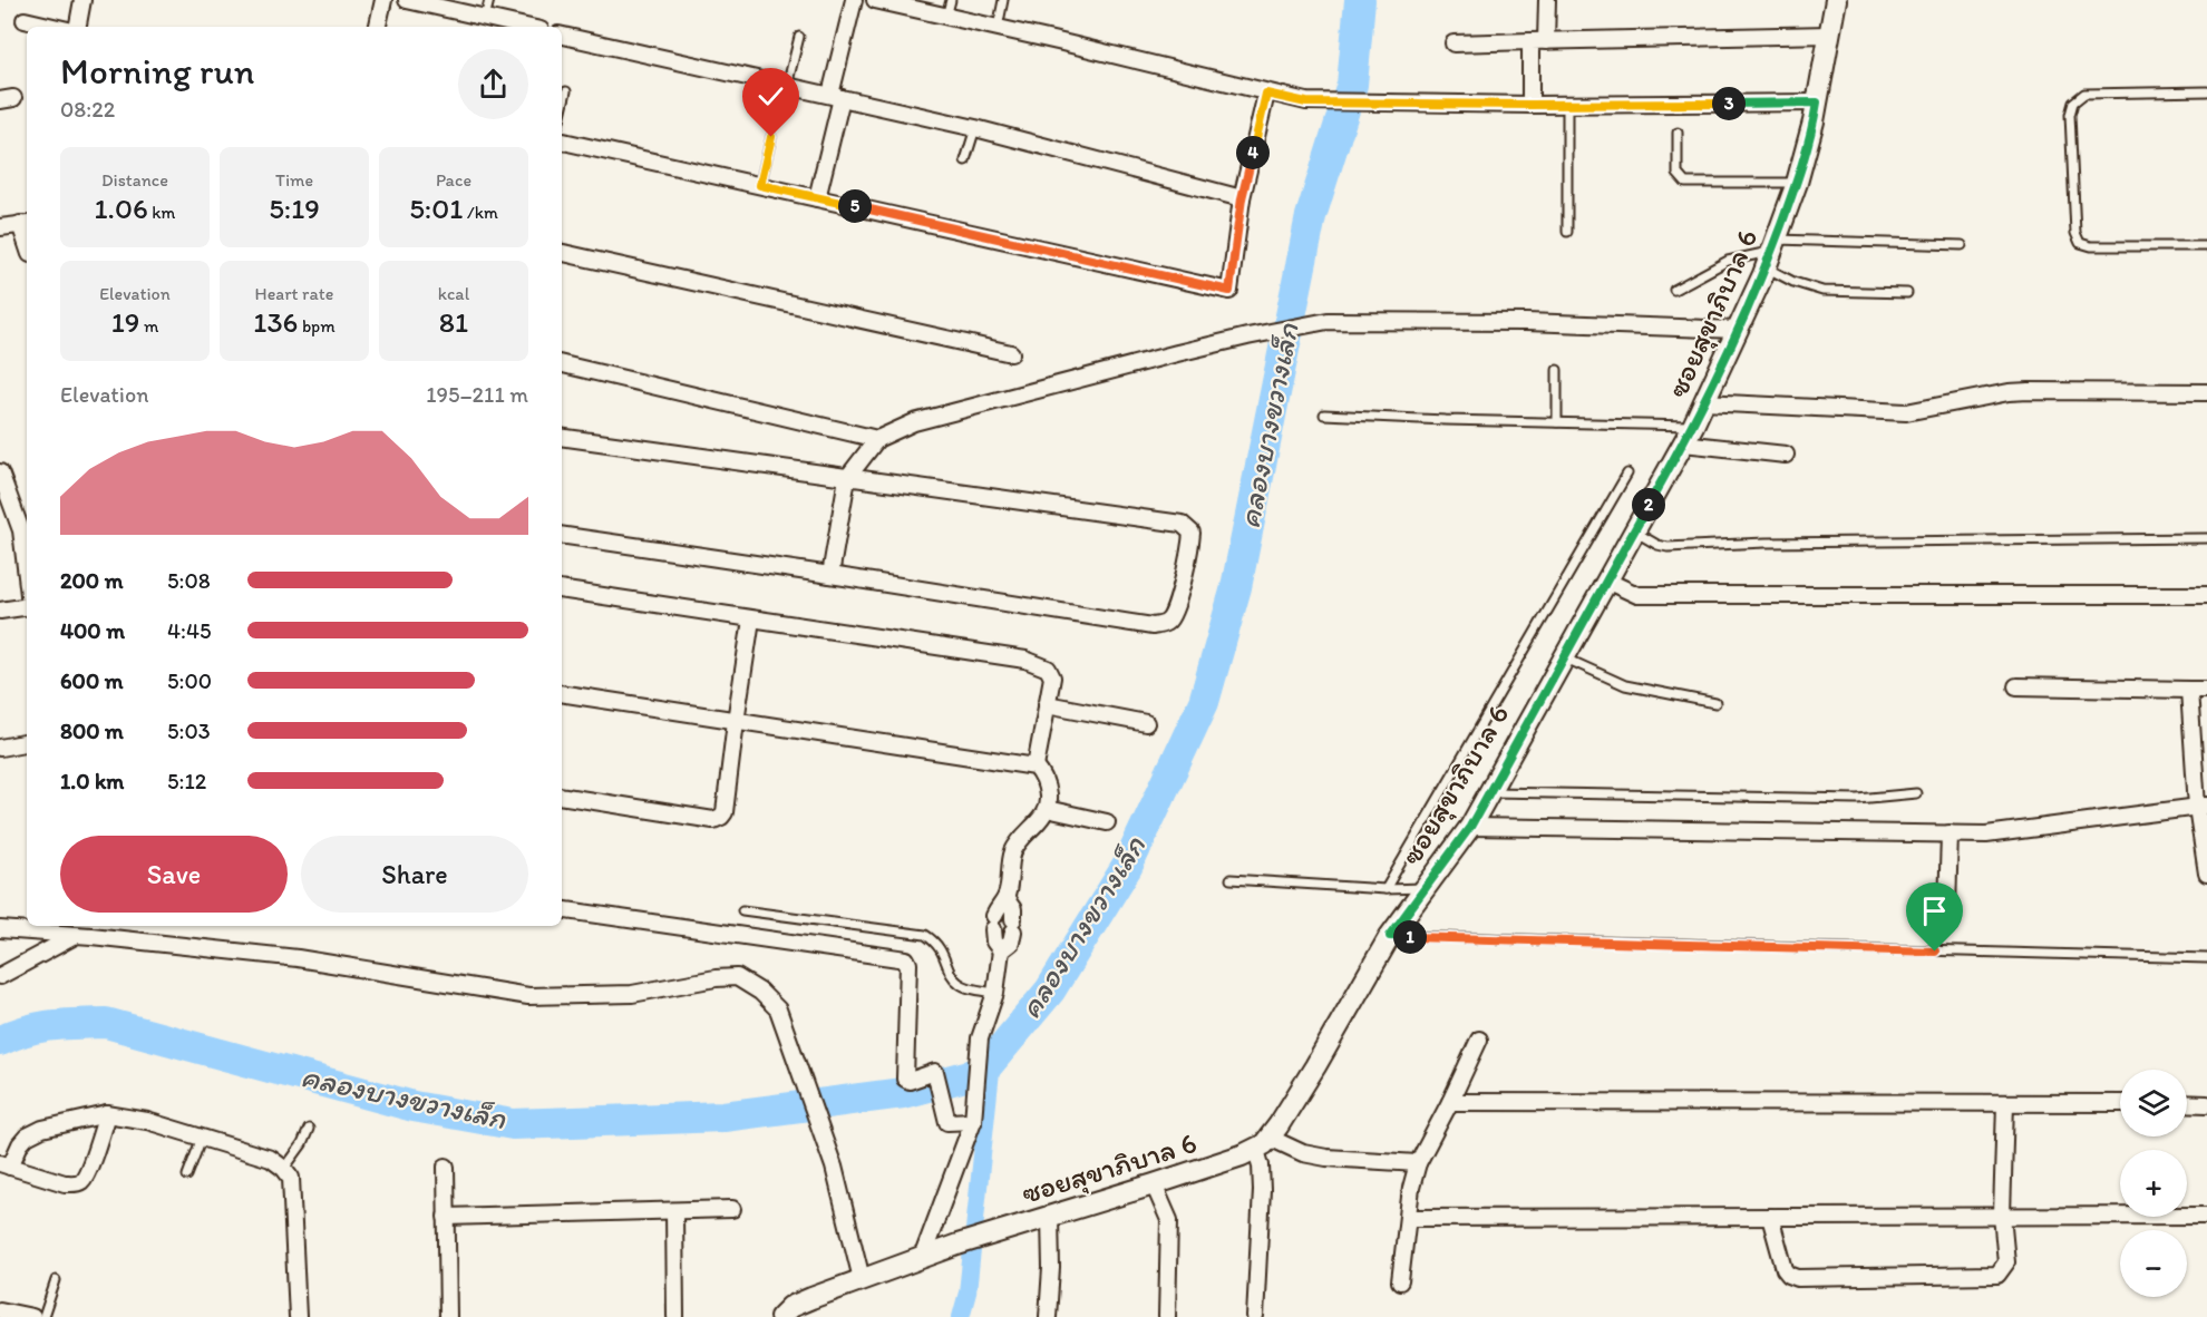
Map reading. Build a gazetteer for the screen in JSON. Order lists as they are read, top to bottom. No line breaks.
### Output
{"streets":{"street":["ซอยสุขาภิบาล 6"]},"water":["คลองบางขวางเล็ก"],"page":{"heading":["Morning run","08:22"],"pins":["3","4","5","2","1"],"stats":[["Distance","1.06 km"],["Time","5:19"],["Pace","5:01 /km"],["Elevation","19 m"],["Heart rate","136 bpm"],["kcal","81"]],"chart":["Elevation","195–211 m"],"list":[{"name":"200 m","note":"5:08"},{"name":"400 m","note":"4:45"},{"name":"600 m","note":"5:00"},{"name":"800 m","note":"5:03"},{"name":"1.0 km","note":"5:12"}],"buttons":["Save","Share"],"map_buttons":["+","−"]}}
